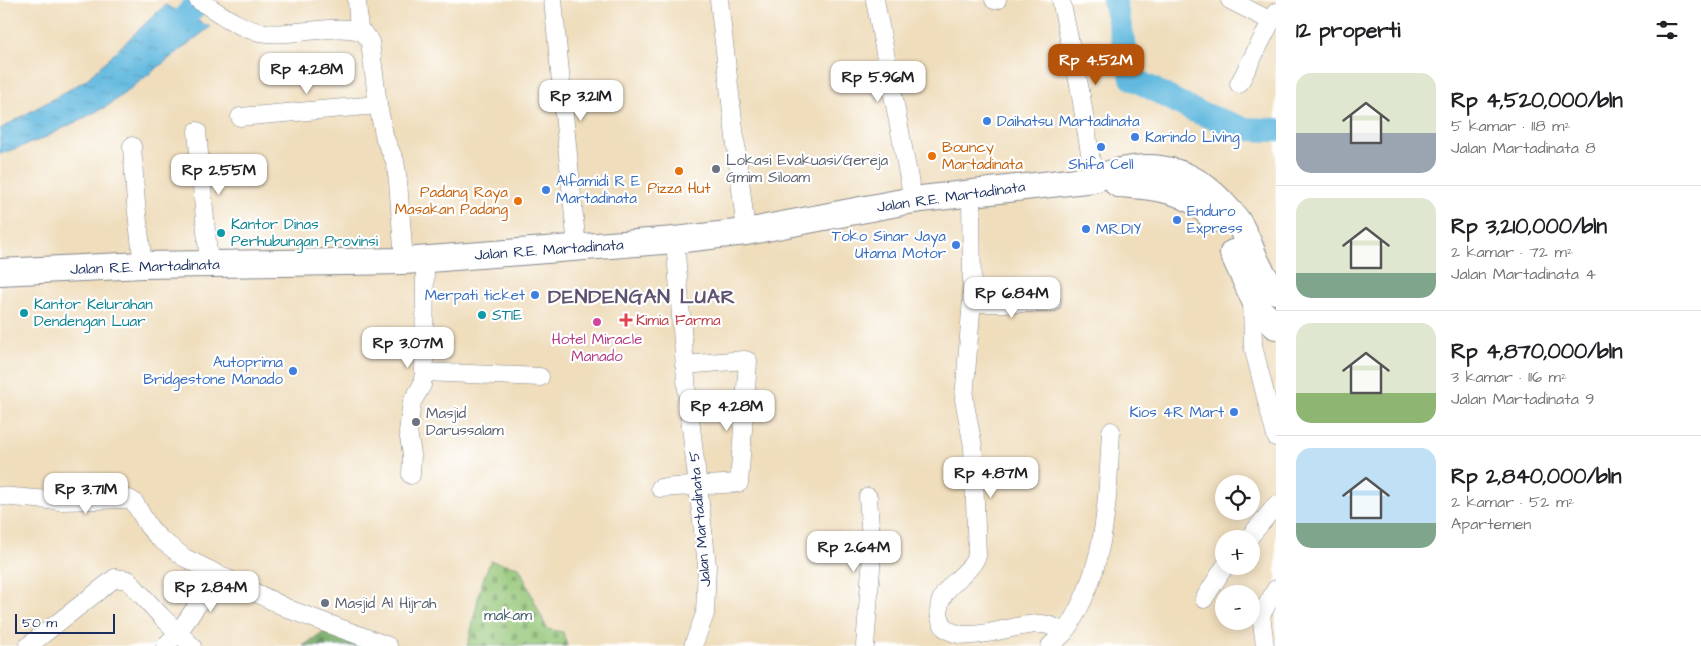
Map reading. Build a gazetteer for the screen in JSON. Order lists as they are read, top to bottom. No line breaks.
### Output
{"streets":{"highway":["Jalan R.E. Martadinata"],"street":["Jalan Martadinata 5"]},"crossings":[["Jalan R.E. Martadinata","Jalan Martadinata 5"]],"districts":["DENDENGAN LUAR"],"parks":["makam"],"places":{"other":["Daihatsu Martadinata","Karindo Living","Shifa Cell","Bouncy Martadinata","Lokasi Evakuasi/Gereja Gmim Siloam","Pizza Hut","Alfamidi R E Martadinata","Padang Raya Masakan Padang","Enduro Express","MR.DIY","Kantor Dinas Perhubungan Provinsi","Toko Sinar Jaya Utama Motor","Merpati ticket","Kantor Kelurahan Dendengan Luar","STIE","Hotel Miracle Manado","Autoprima Bridgestone Manado","Kios 4R Mart","Masjid Darussalam","Masjid Al Hijrah"],"health":["Kimia Farma"]},"scale_bar":"50 m","page":{"heading":"12 properti","price":["Rp 4.52M","Rp 4.28M","Rp 5.96M","Rp 3.21M","Rp 2.55M","Rp 6.84M","Rp 3.07M","Rp 4.28M","Rp 4.87M","Rp 3.71M","Rp 2.64M","Rp 2.84M"],"list":[{"name":"Rp 4,520,000/bln","note":"5 kamar · 118 m² · Jalan Martadinata 8"},{"name":"Rp 3,210,000/bln","note":"2 kamar · 72 m² · Jalan Martadinata 4"},{"name":"Rp 4,870,000/bln","note":"3 kamar · 116 m² · Jalan Martadinata 9"},{"name":"Rp 2,840,000/bln","note":"2 kamar · 52 m² · Apartemen"}],"map_buttons":["+","−"],"scale":"50 m"}}
